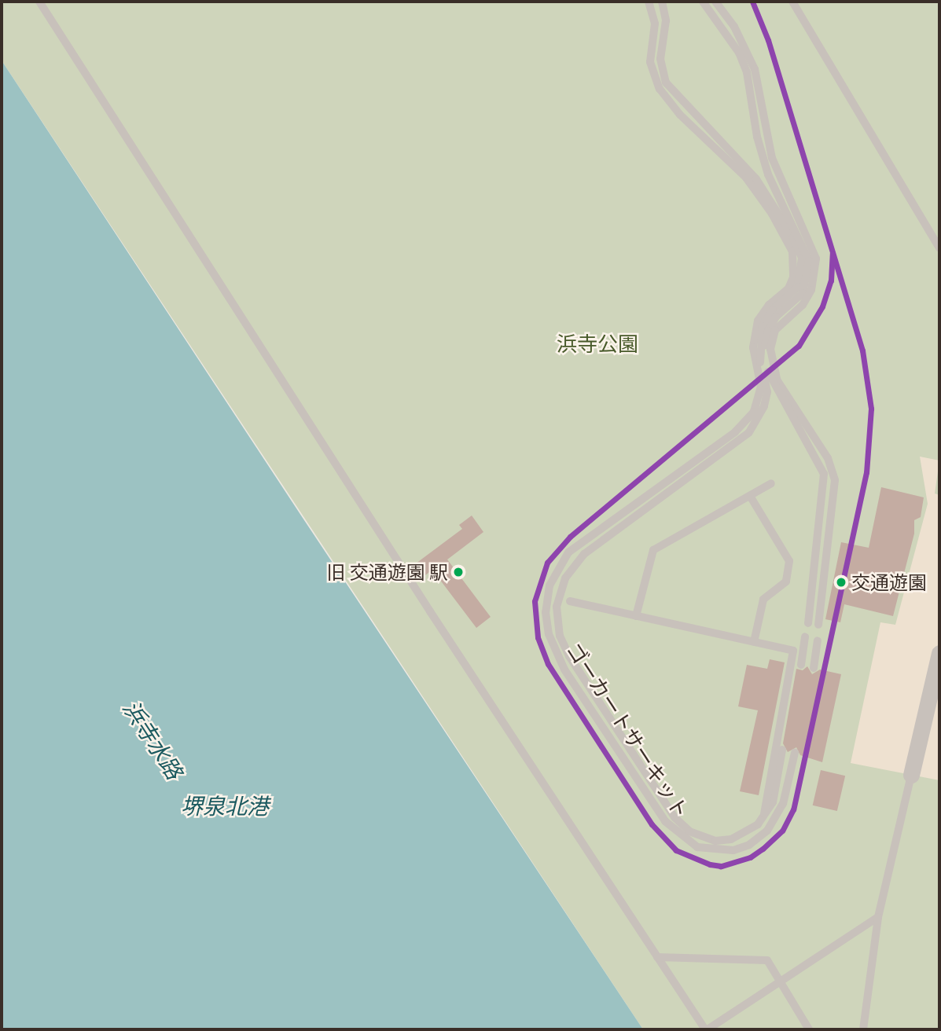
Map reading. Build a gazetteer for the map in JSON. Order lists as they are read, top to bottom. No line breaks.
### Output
{"streets":{"lane":["ゴーカートサーキット"]},"water":["浜寺水路","堺泉北港"],"parks":["浜寺公園"],"places":["旧 交通遊園 駅","交通遊園"]}
